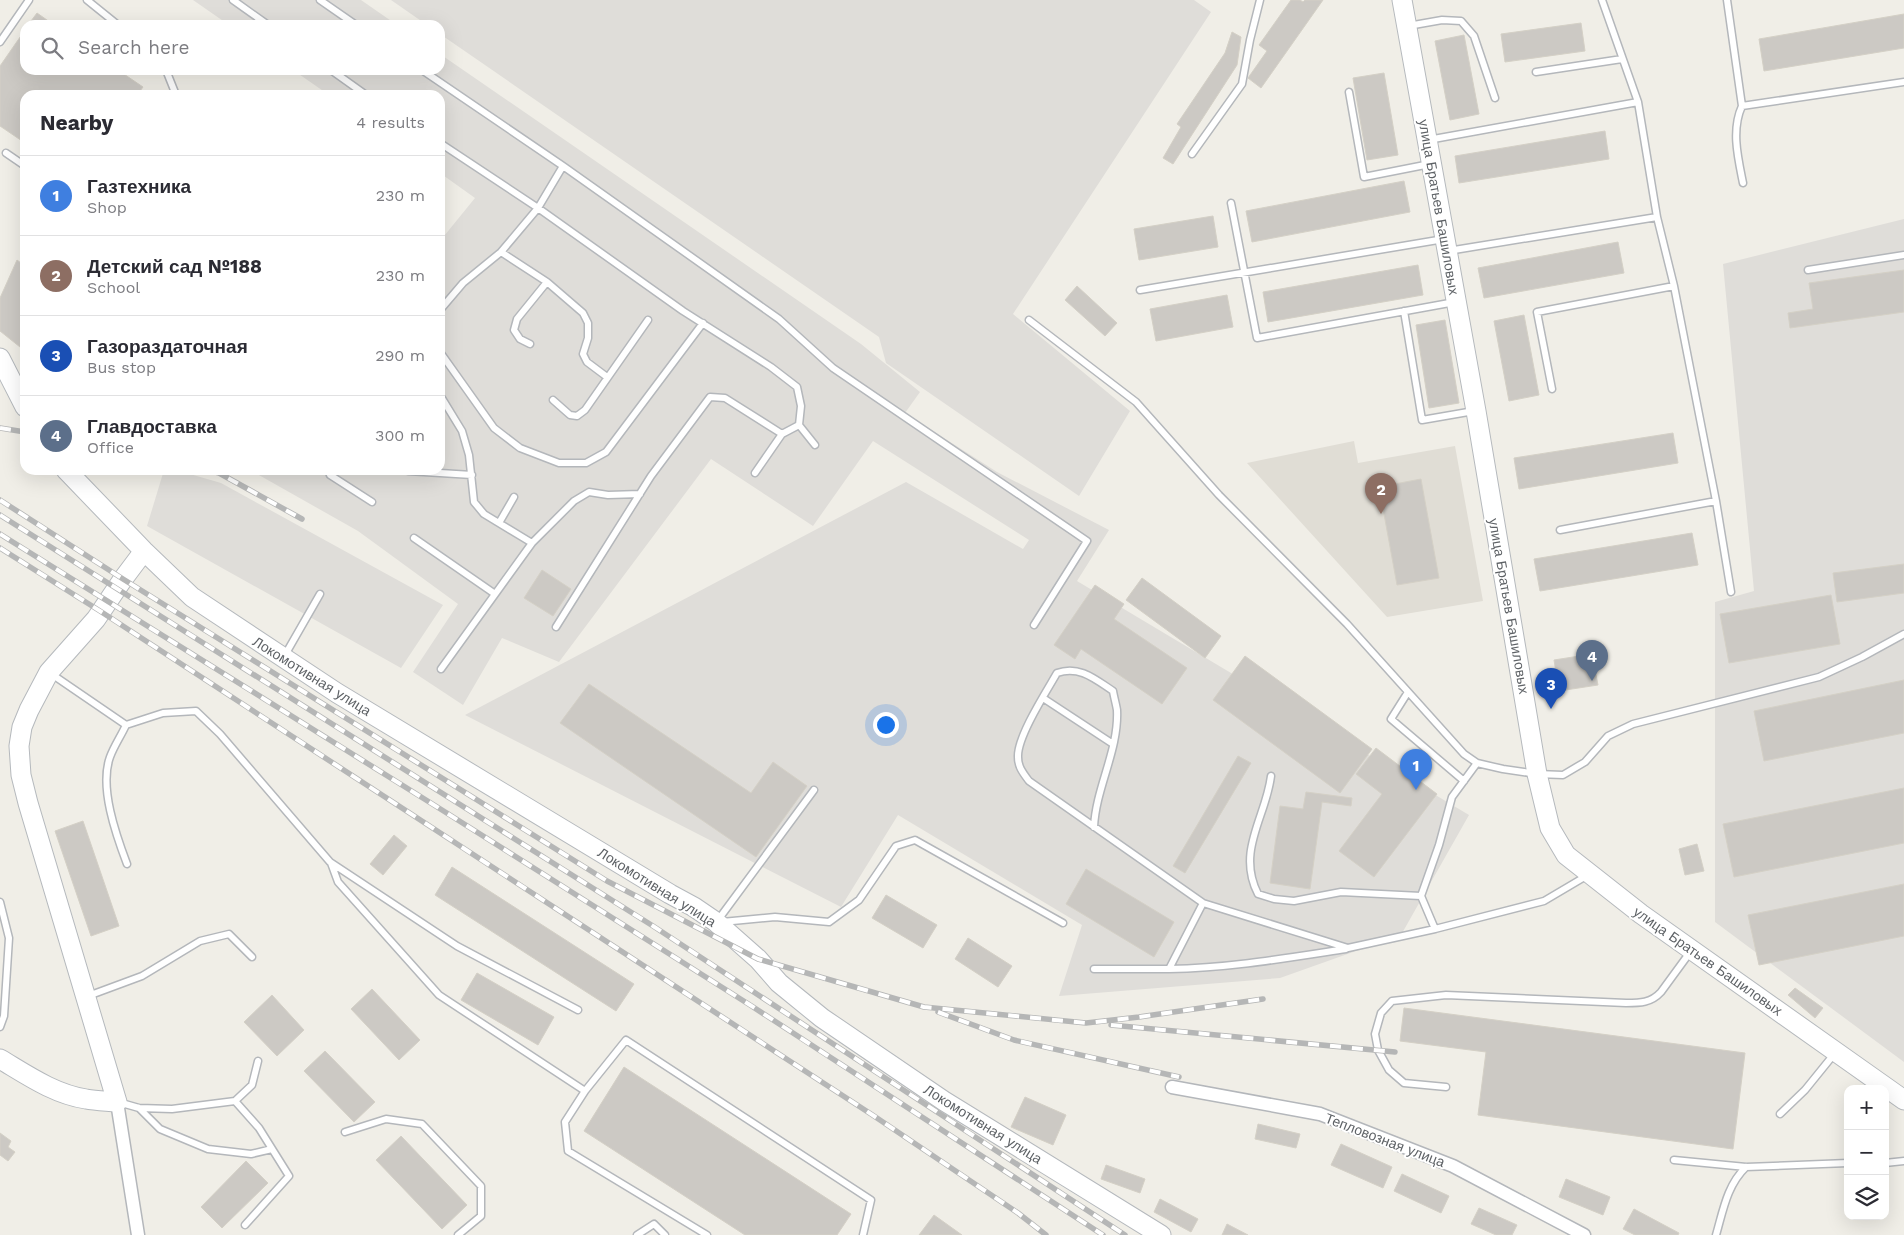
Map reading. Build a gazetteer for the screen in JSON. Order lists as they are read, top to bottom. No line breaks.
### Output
{"streets":{"street":["улица Братьев Башиловых","Локомотивная улица","Тепловозная улица"]},"page":{"search":"Search here","heading":["Nearby","4 results"],"list":[{"mark":"1","name":"Газтехника","note":"Shop","value":"230 m"},{"mark":"2","name":"Детский сад №188","note":"School","value":"230 m"},{"mark":"3","name":"Газораздаточная","note":"Bus stop","value":"290 m"},{"mark":"4","name":"Главдоставка","note":"Office","value":"300 m"}],"pins":["2","4","3","1"],"map_buttons":["+","−"]}}
